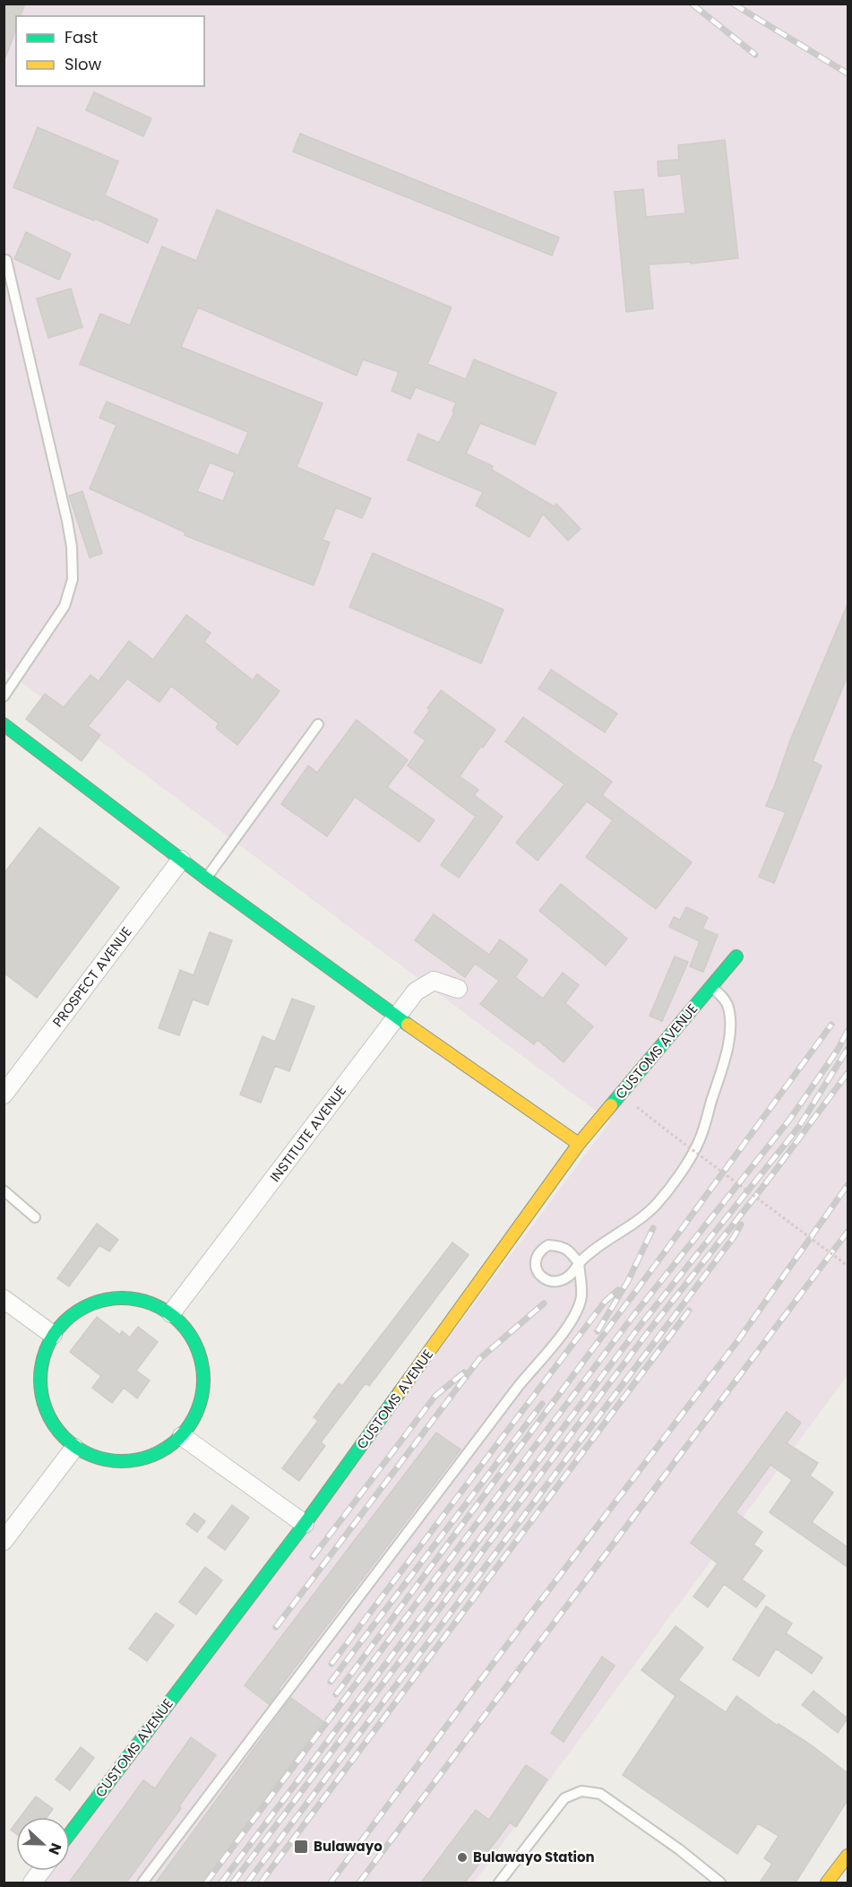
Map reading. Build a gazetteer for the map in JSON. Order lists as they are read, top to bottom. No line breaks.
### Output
{"streets":{"street":["PROSPECT AVENUE","CUSTOMS AVENUE","INSTITUTE AVENUE"]},"places":{"transit":["Bulawayo"],"other":["Bulawayo Station"]},"legend":["Fast","Slow"],"north":"right"}
